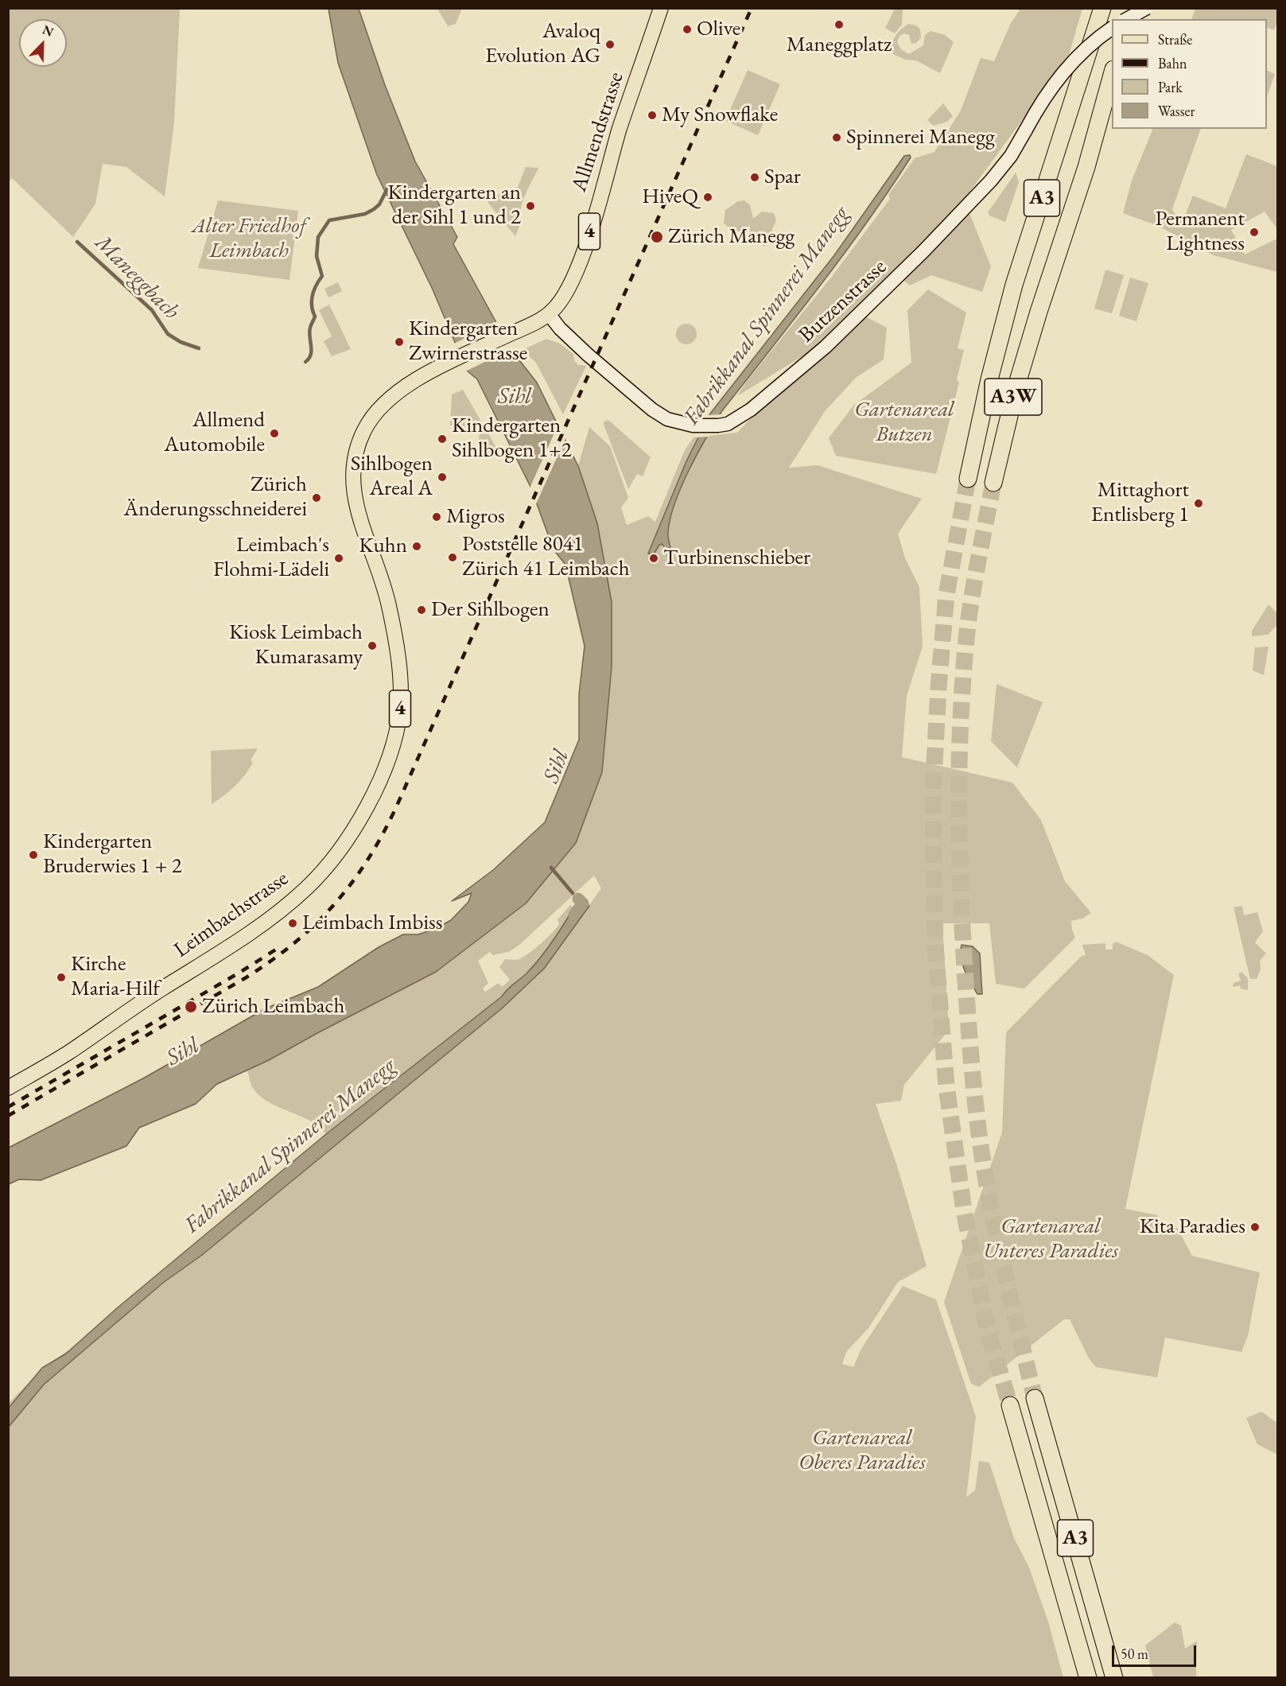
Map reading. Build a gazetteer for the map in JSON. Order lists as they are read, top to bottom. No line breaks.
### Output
{"streets":{"highway":["A3","A3W"],"main road":["Allmendstrasse","4","Butzenstrasse","Leimbachstrasse"]},"crossings":[["Allmendstrasse","Butzenstrasse"],["Allmendstrasse","Leimbachstrasse"],["A3","A3W"]],"water":["Maneggbach","Fabrikkanal Spinnerei Manegg","Sihl"],"parks":["Alter Friedhof Leimbach","Gartenareal Butzen","Gartenareal Unteres Paradies","Gartenareal Oberes Paradies"],"places":["Maneggplatz","Olive","Avaloq Evolution AG","My Snowflake","Spinnerei Manegg","Spar","HiveQ","Kindergarten an der Sihl 1 und 2","Permanent Lightness","Zürich Manegg","Kindergarten Zwirnerstrasse","Allmend Automobile","Kindergarten Sihlbogen 1+2","Sihlbogen Areal A","Zürich Änderungsschneiderei","Mittaghort Entlisberg 1","Migros","Kuhn","Poststelle 8041 Zürich 41 Leimbach","Leimbach's Flohmi-Lädeli","Turbinenschieber","Der Sihlbogen","Kiosk Leimbach Kumarasamy","Kindergarten Bruderwies 1 + 2","Leimbach Imbiss","Kirche Maria-Hilf","Zürich Leimbach","Kita Paradies"],"legend":["Straße","Bahn","Park","Wasser"],"scale_bar":"50 m","north":"top right"}
